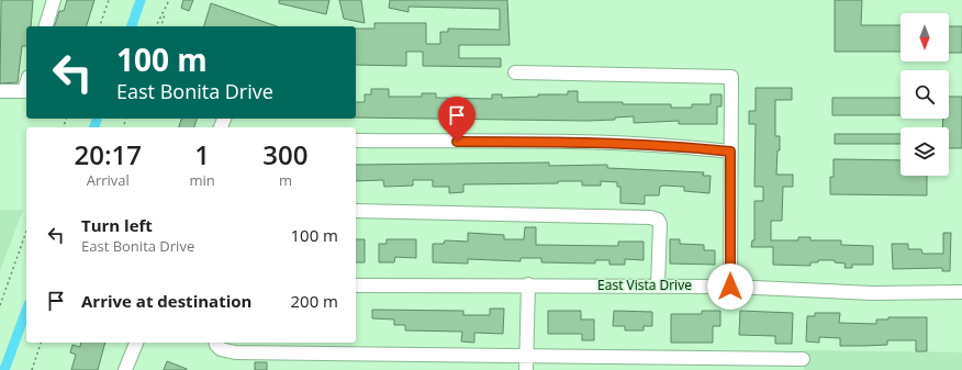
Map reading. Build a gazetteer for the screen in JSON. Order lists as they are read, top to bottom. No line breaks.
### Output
{"streets":{"street":["East Vista Drive"]},"north":"bottom","page":{"turn":["100 m","East Bonita Drive"],"eta":["20:17","Arrival","1","min","300","m"],"list":[{"name":"Turn left","note":"East Bonita Drive","value":"100 m"},{"name":"Arrive at destination","value":"200 m"}]}}
